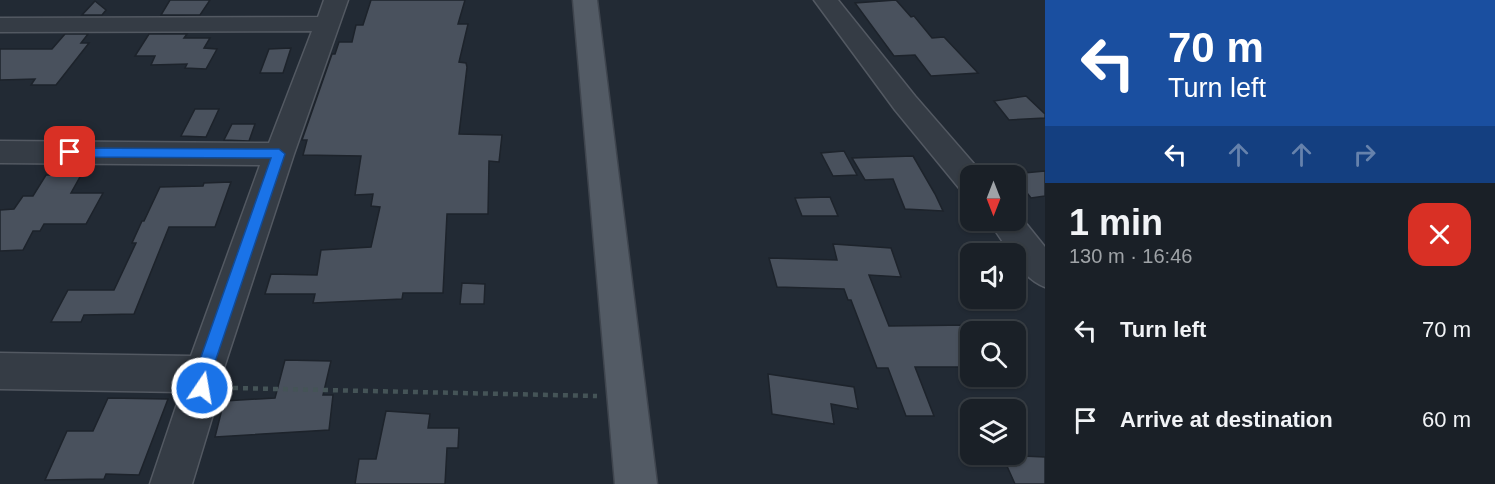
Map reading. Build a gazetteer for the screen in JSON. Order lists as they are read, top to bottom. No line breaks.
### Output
{"north":"bottom","page":{"turn":["70 m","Turn left"],"heading":["1 min","130 m · 16:46"],"list":[{"name":"Turn left","value":"70 m"},{"name":"Arrive at destination","value":"60 m"}]}}
